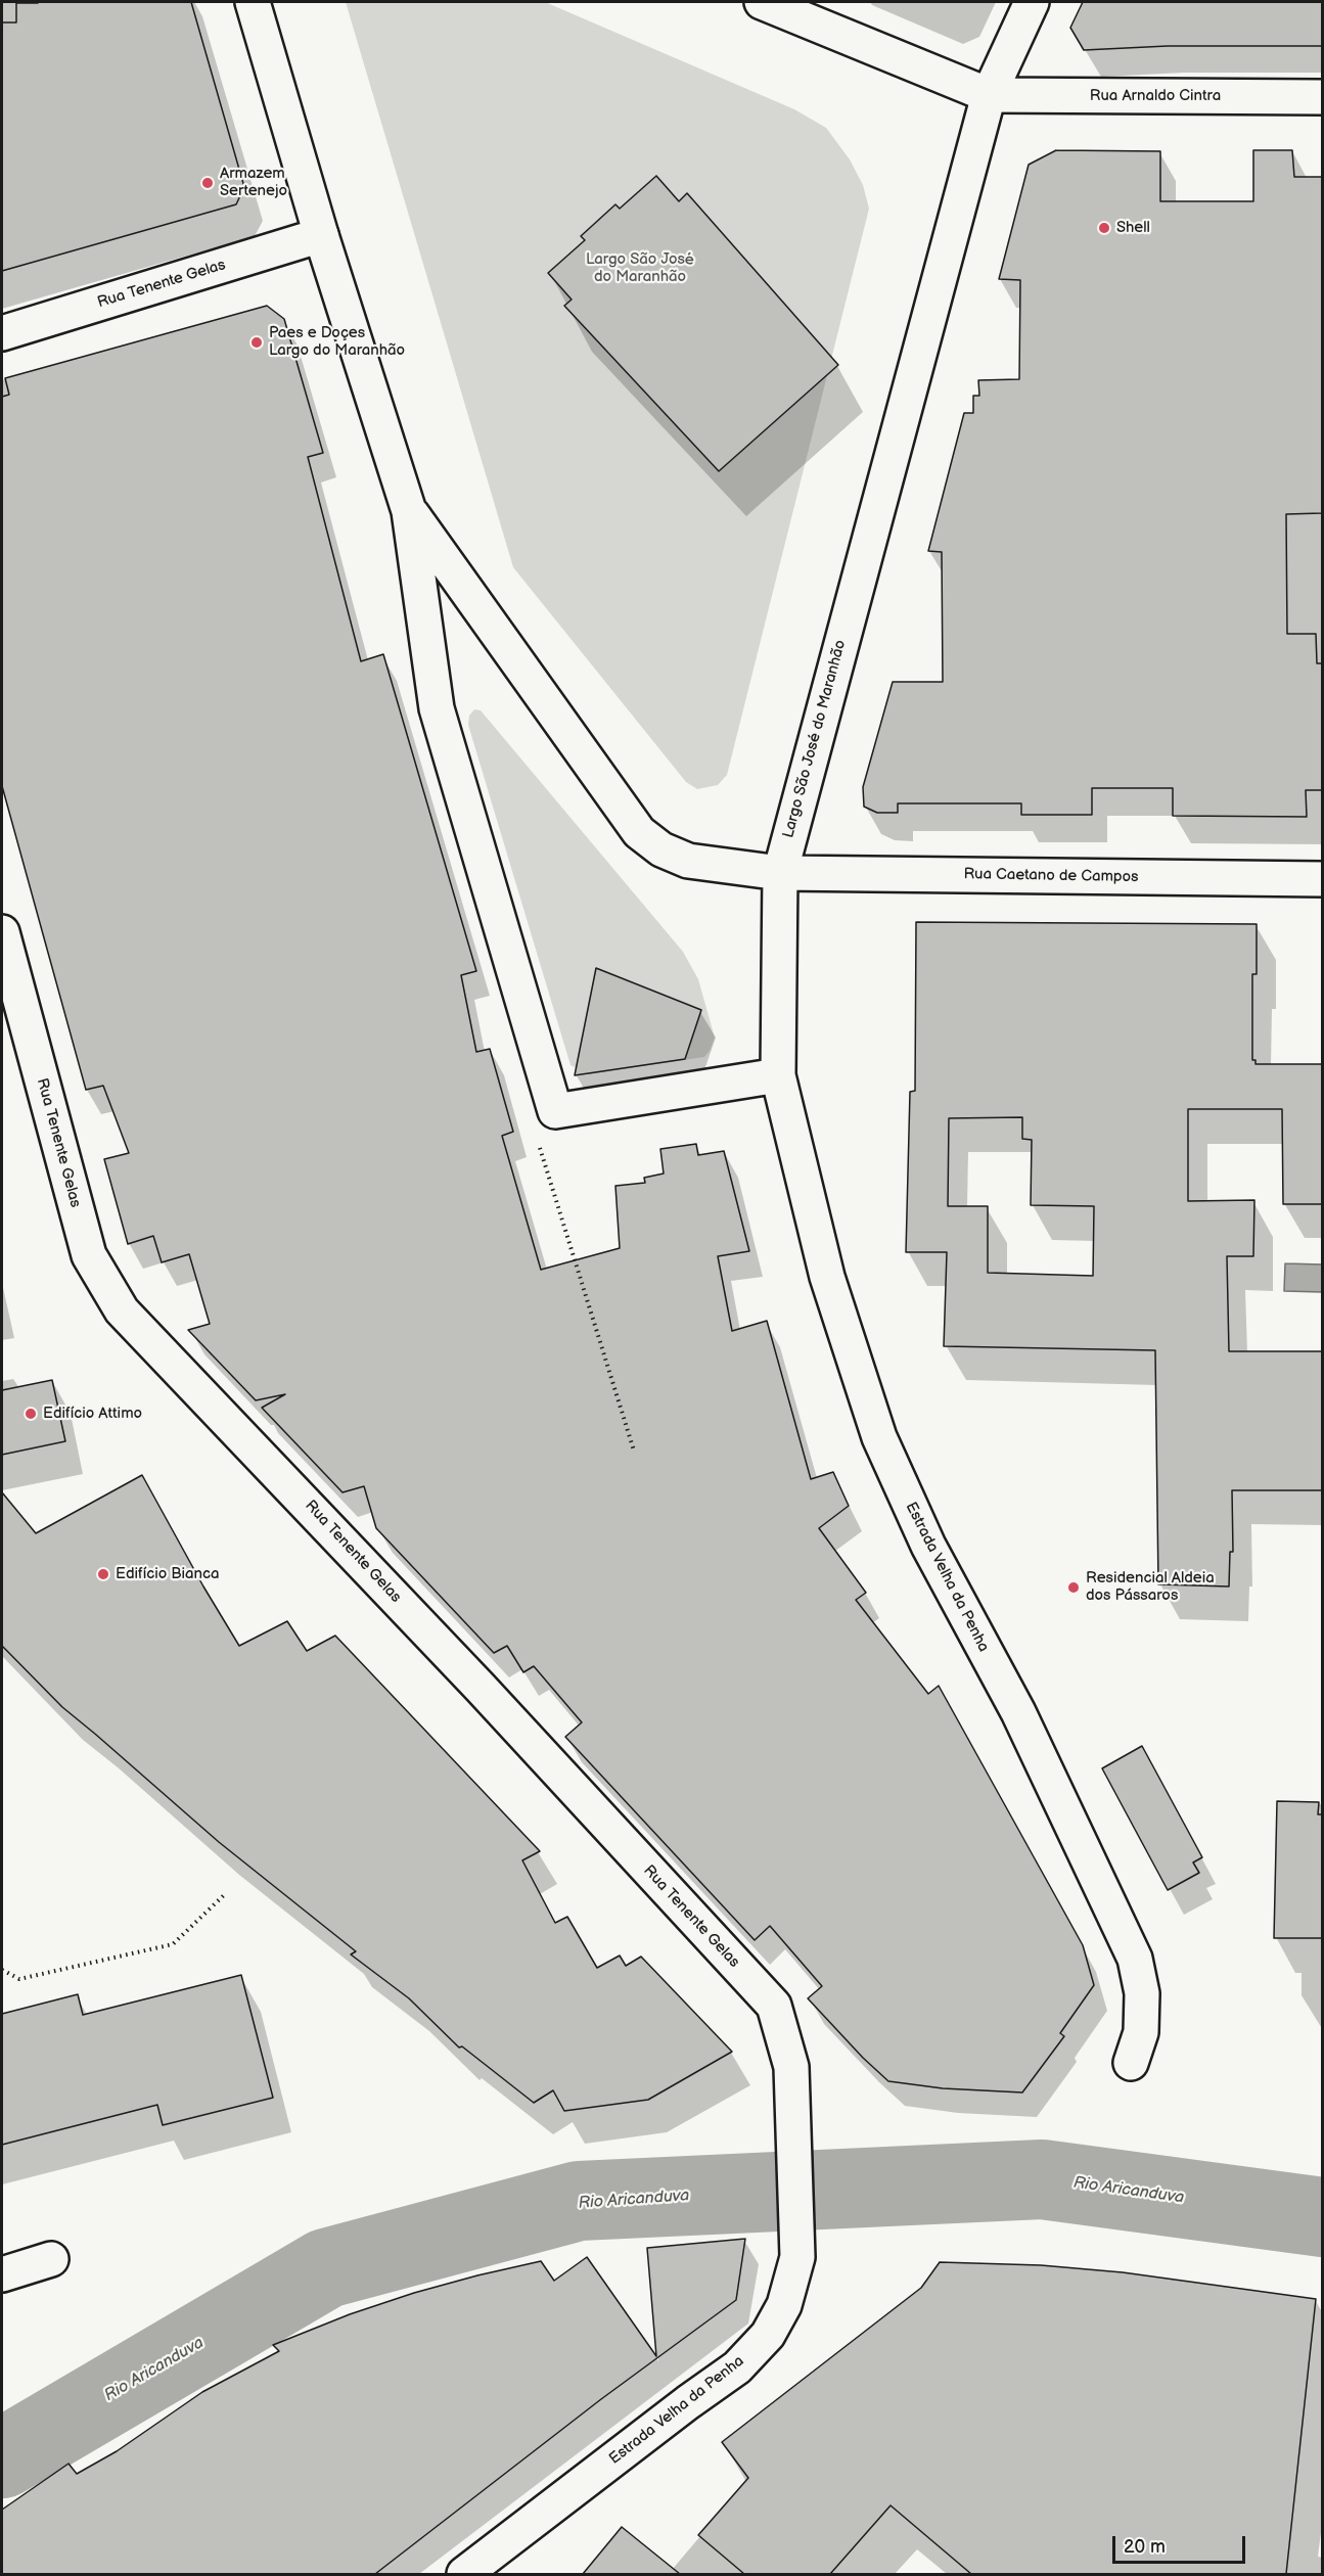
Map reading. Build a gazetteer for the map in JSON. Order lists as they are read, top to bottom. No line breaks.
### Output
{"streets":{"street":["Rua Arnaldo Cintra","Rua Tenente Gelas","Largo São José do Maranhão","Rua Caetano de Campos","Estrada Velha da Penha"]},"crossings":[["Rua Arnaldo Cintra","Largo São José do Maranhão"],["Rua Tenente Gelas","Estrada Velha da Penha"],["Largo São José do Maranhão","Rua Caetano de Campos"],["Largo São José do Maranhão","Estrada Velha da Penha"]],"water":["Rio Aricanduva"],"parks":["Largo São José do Maranhão"],"places":["Armazem Sertenejo","Shell","Paes e Doçes Largo do Maranhão","Edifício Attimo","Edifício Bianca","Residencial Aldeia dos Pássaros"],"scale_bar":"20 m"}
